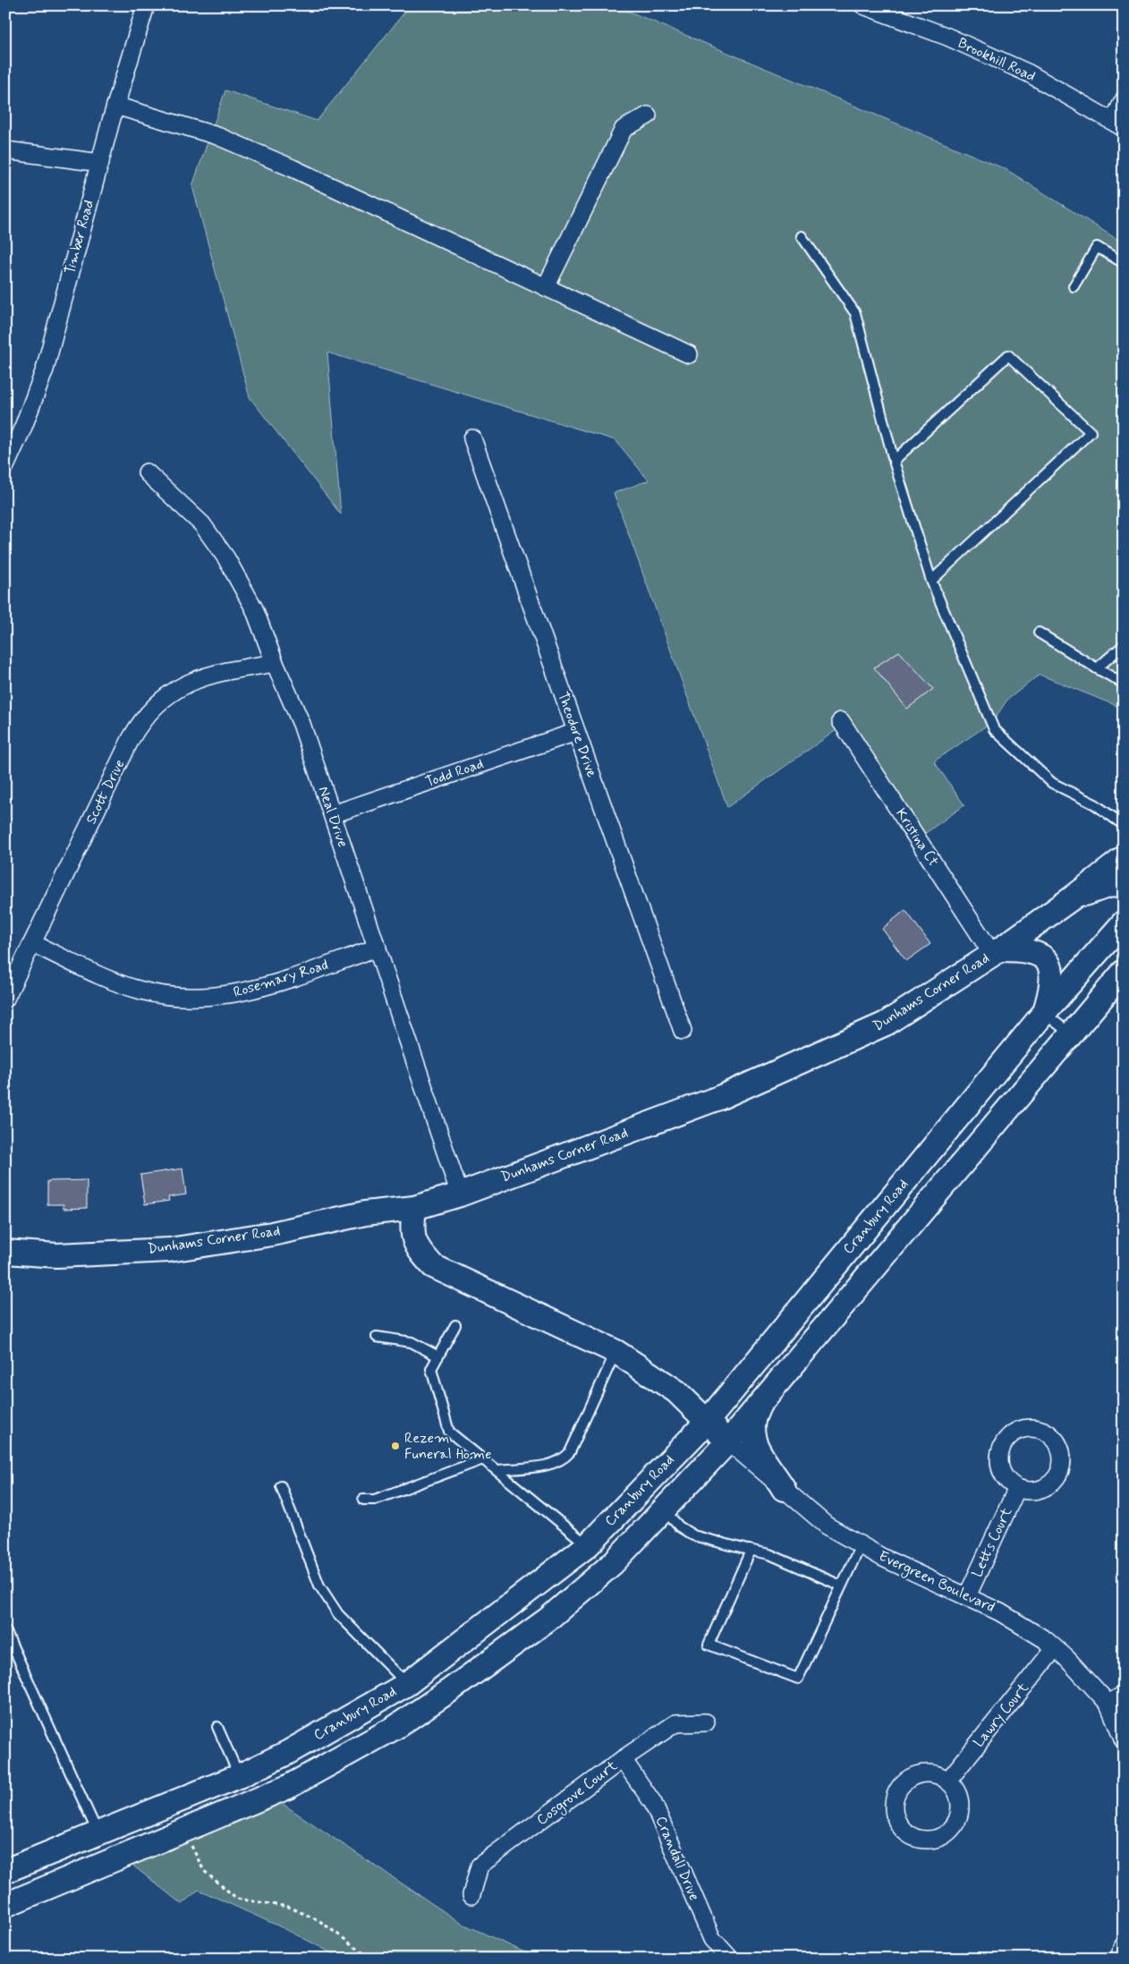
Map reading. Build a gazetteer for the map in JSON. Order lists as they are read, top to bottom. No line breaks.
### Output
{"streets":{"main road":["Dunhams Corner Road","Cranbury Road"],"street":["Brookhill Road","Timber Road","Theodore Drive","Todd Road","Scott Drive","Neal Drive","Kristina Ct","Rosemary Road","Letts Court","Evergreen Boulevard","Lawry Court","Cosgrove Court","Crandall Drive"]},"crossings":[["Theodore Drive","Todd Road"],["Todd Road","Neal Drive"],["Scott Drive","Neal Drive"],["Scott Drive","Rosemary Road"],["Neal Drive","Rosemary Road"],["Neal Drive","Dunhams Corner Road"],["Kristina Ct","Dunhams Corner Road"],["Cranbury Road","Evergreen Boulevard"],["Letts Court","Evergreen Boulevard"],["Evergreen Boulevard","Lawry Court"],["Cosgrove Court","Crandall Drive"]],"places":["Rezem Funeral Home"]}
